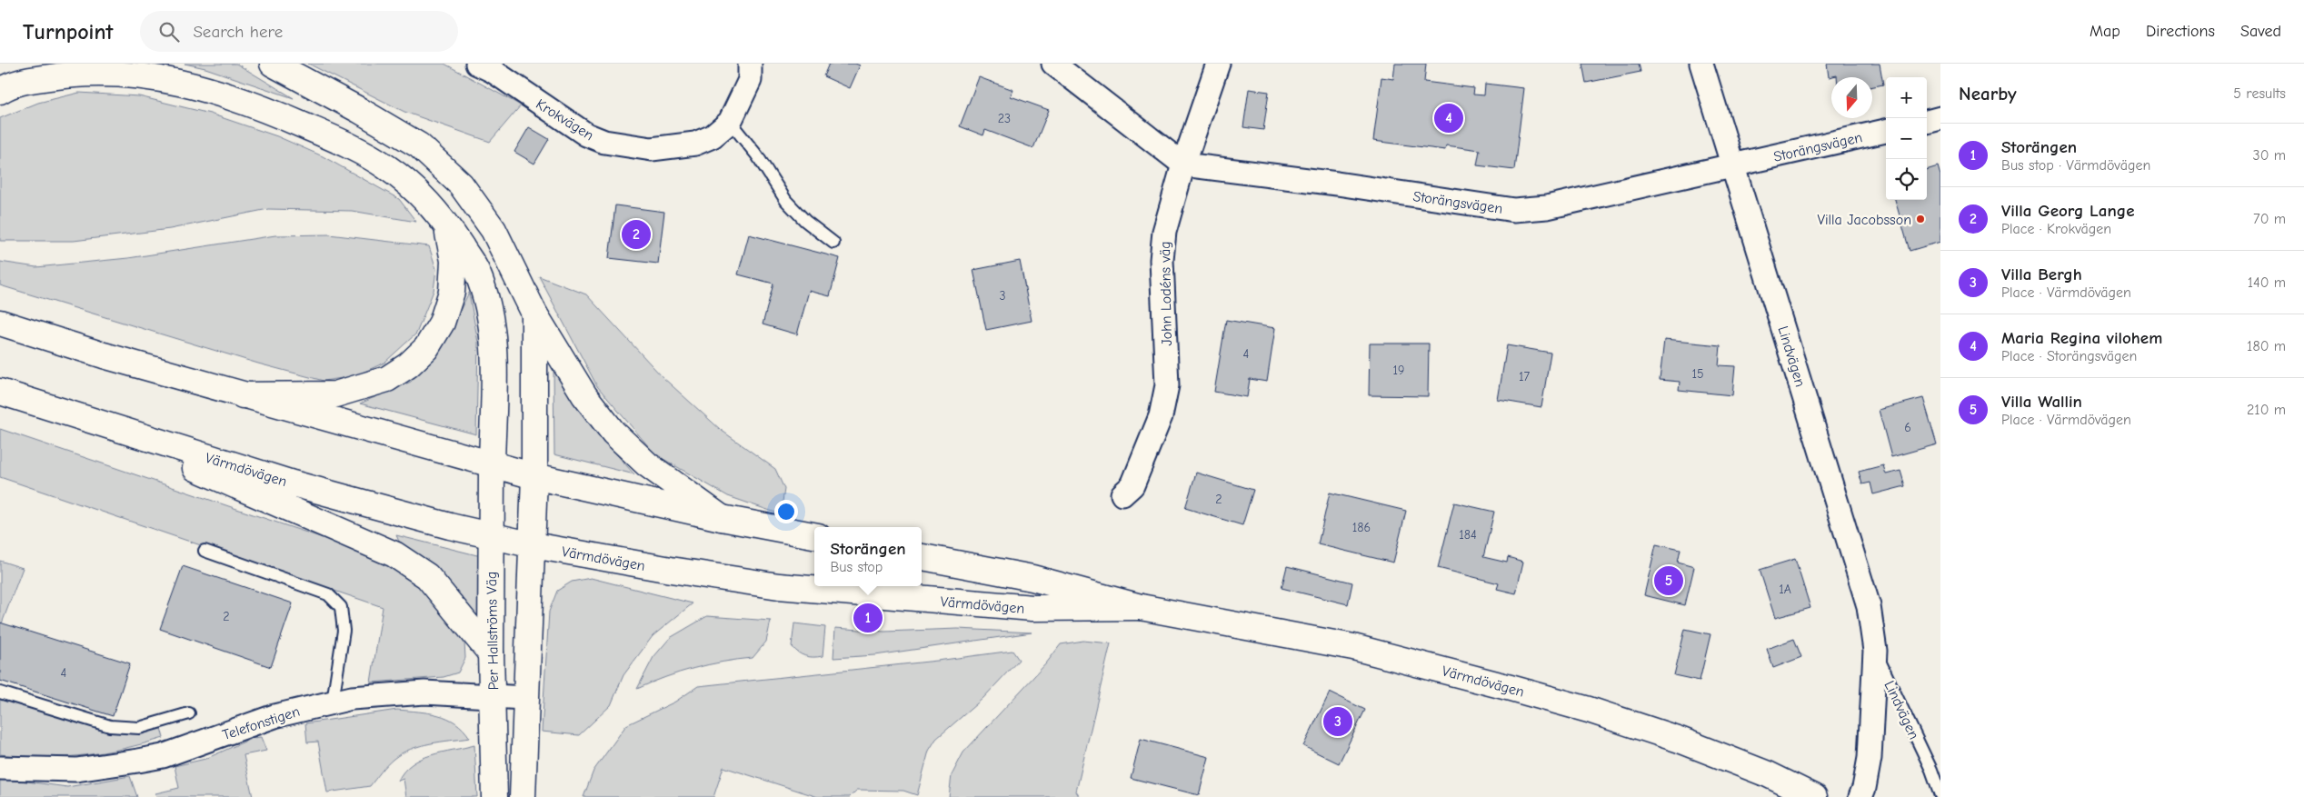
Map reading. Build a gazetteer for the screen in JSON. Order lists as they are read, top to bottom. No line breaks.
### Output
{"streets":{"main road":["Värmdövägen","Per Hallströms Väg"],"street":["Krokvägen","Storängsvägen","John Lodéns väg","Lindvägen","Telefonstigen"]},"crossings":[["Storängsvägen","John Lodéns väg"],["Storängsvägen","Lindvägen"],["Värmdövägen","Per Hallströms Väg"],["Per Hallströms Väg","Telefonstigen"]],"places":["Villa Jacobsson"],"house_numbers":["23","3","4","19","15","17","6","2","186","184","1A","2","4"],"north":"bottom","page":{"header":"Turnpoint","search":"Search here","nav":["Map","Directions","Saved"],"heading":["Nearby","5 results"],"map_buttons":["+","−"],"pins":["4","2","5","1","3"],"list":[{"mark":"1","name":"Storängen","note":"Bus stop · Värmdövägen","value":"30 m"},{"mark":"2","name":"Villa Georg Lange","note":"Place · Krokvägen","value":"70 m"},{"mark":"3","name":"Villa Bergh","note":"Place · Värmdövägen","value":"140 m"},{"mark":"4","name":"Maria Regina vilohem","note":"Place · Storängsvägen","value":"180 m"},{"mark":"5","name":"Villa Wallin","note":"Place · Värmdövägen","value":"210 m"}],"popup":["Storängen","Bus stop"]}}
